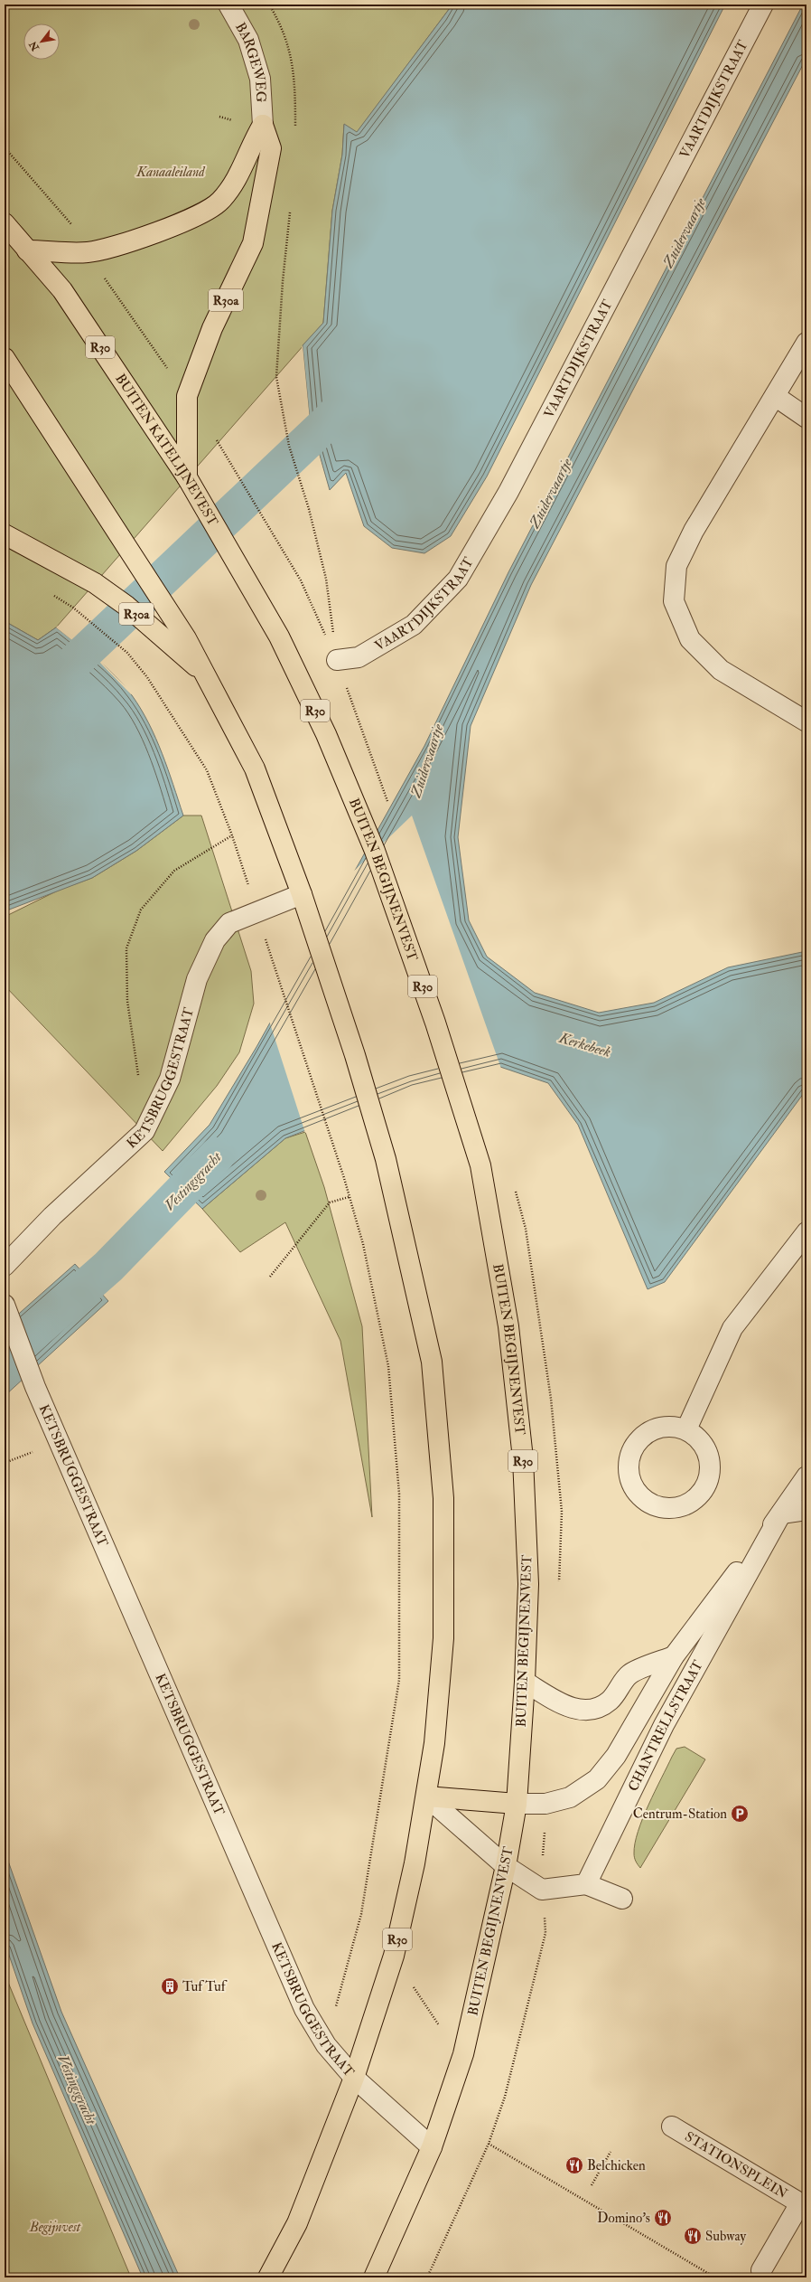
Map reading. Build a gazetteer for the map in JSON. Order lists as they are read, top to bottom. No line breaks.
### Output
{"streets":{"main road":["R30a","R30","BUITEN KATELIJNEVEST","BUITEN BEGIJNENVEST"],"street":["BARGEWEG","VAARTDIJKSTRAAT","KETSBRUGGESTRAAT","CHANTRELLSTRAAT","STATIONSPLEIN"]},"crossings":[["BARGEWEG","R30a"],["R30a","R30"],["R30a","BUITEN KATELIJNEVEST"],["R30","KETSBRUGGESTRAAT"],["BUITEN KATELIJNEVEST","BUITEN BEGIJNENVEST"],["BUITEN BEGIJNENVEST","KETSBRUGGESTRAAT"],["BUITEN BEGIJNENVEST","CHANTRELLSTRAAT"]],"water":["Zuidervaartje","Kerkebeek","Vestingsgracht"],"parks":["Kanaaleiland","Begijnvest"],"places":{"parking":["Centrum-Station"],"building":["Tuf Tuf"],"restaurant":["Belchicken","Domino's","Subway"]},"north":"bottom left"}
